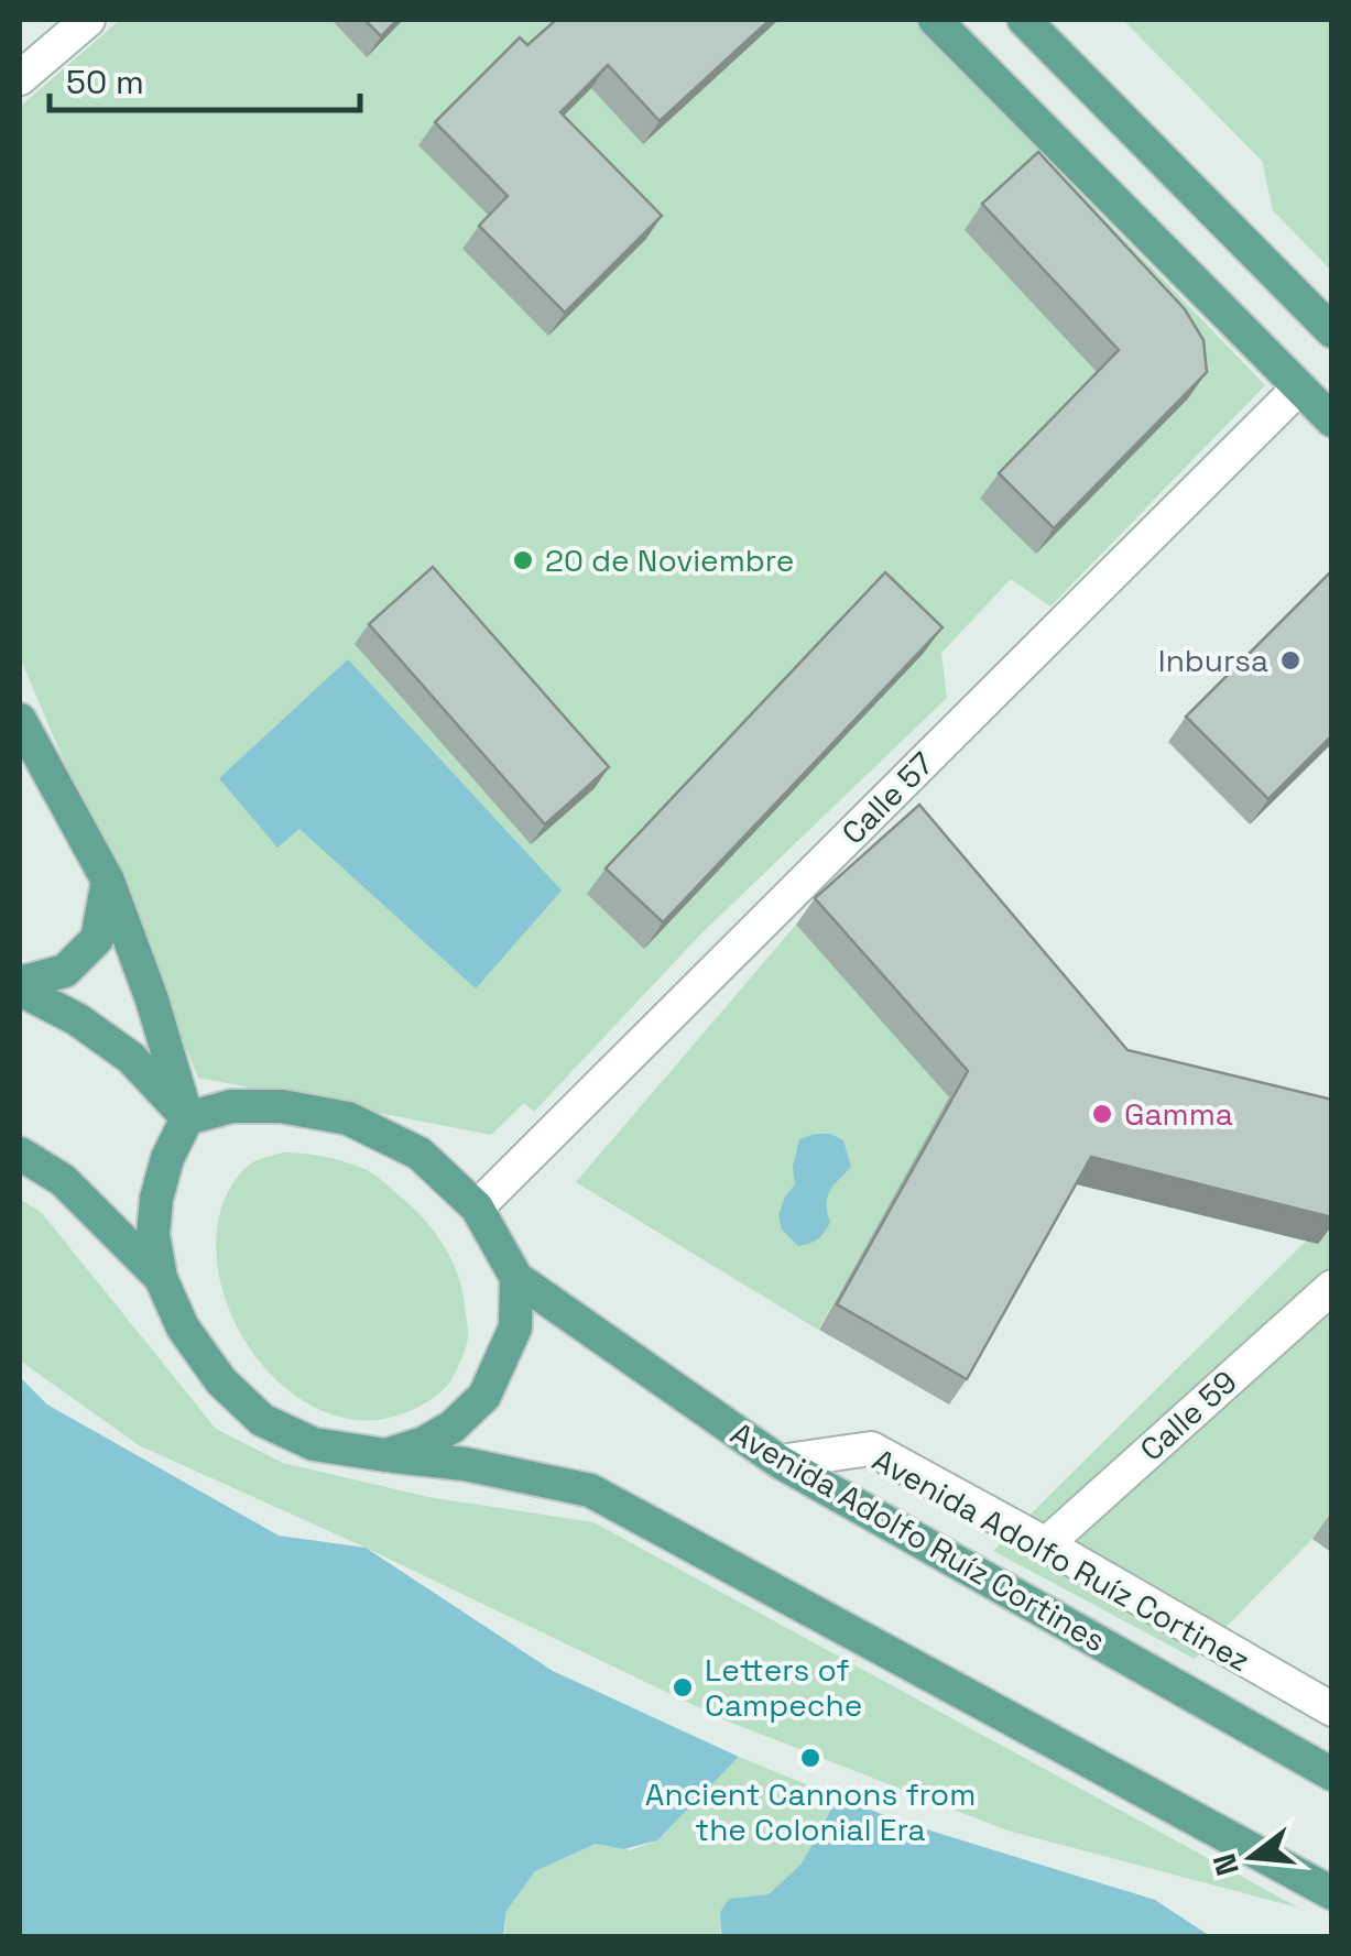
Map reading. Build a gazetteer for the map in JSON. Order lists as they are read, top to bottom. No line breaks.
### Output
{"streets":{"main road":["Avenida Adolfo Ruíz Cortines"],"street":["Calle 57","Calle 59","Avenida Adolfo Ruíz Cortinez"]},"crossings":[["Calle 57","Avenida Adolfo Ruíz Cortines"],["Calle 59","Avenida Adolfo Ruíz Cortinez"],["Avenida Adolfo Ruíz Cortines","Avenida Adolfo Ruíz Cortinez"]],"places":["20 de Noviembre","Inbursa","Gamma","Letters of Campeche","Ancient Cannons from the Colonial Era"],"scale_bar":"50 m","north":"left"}
